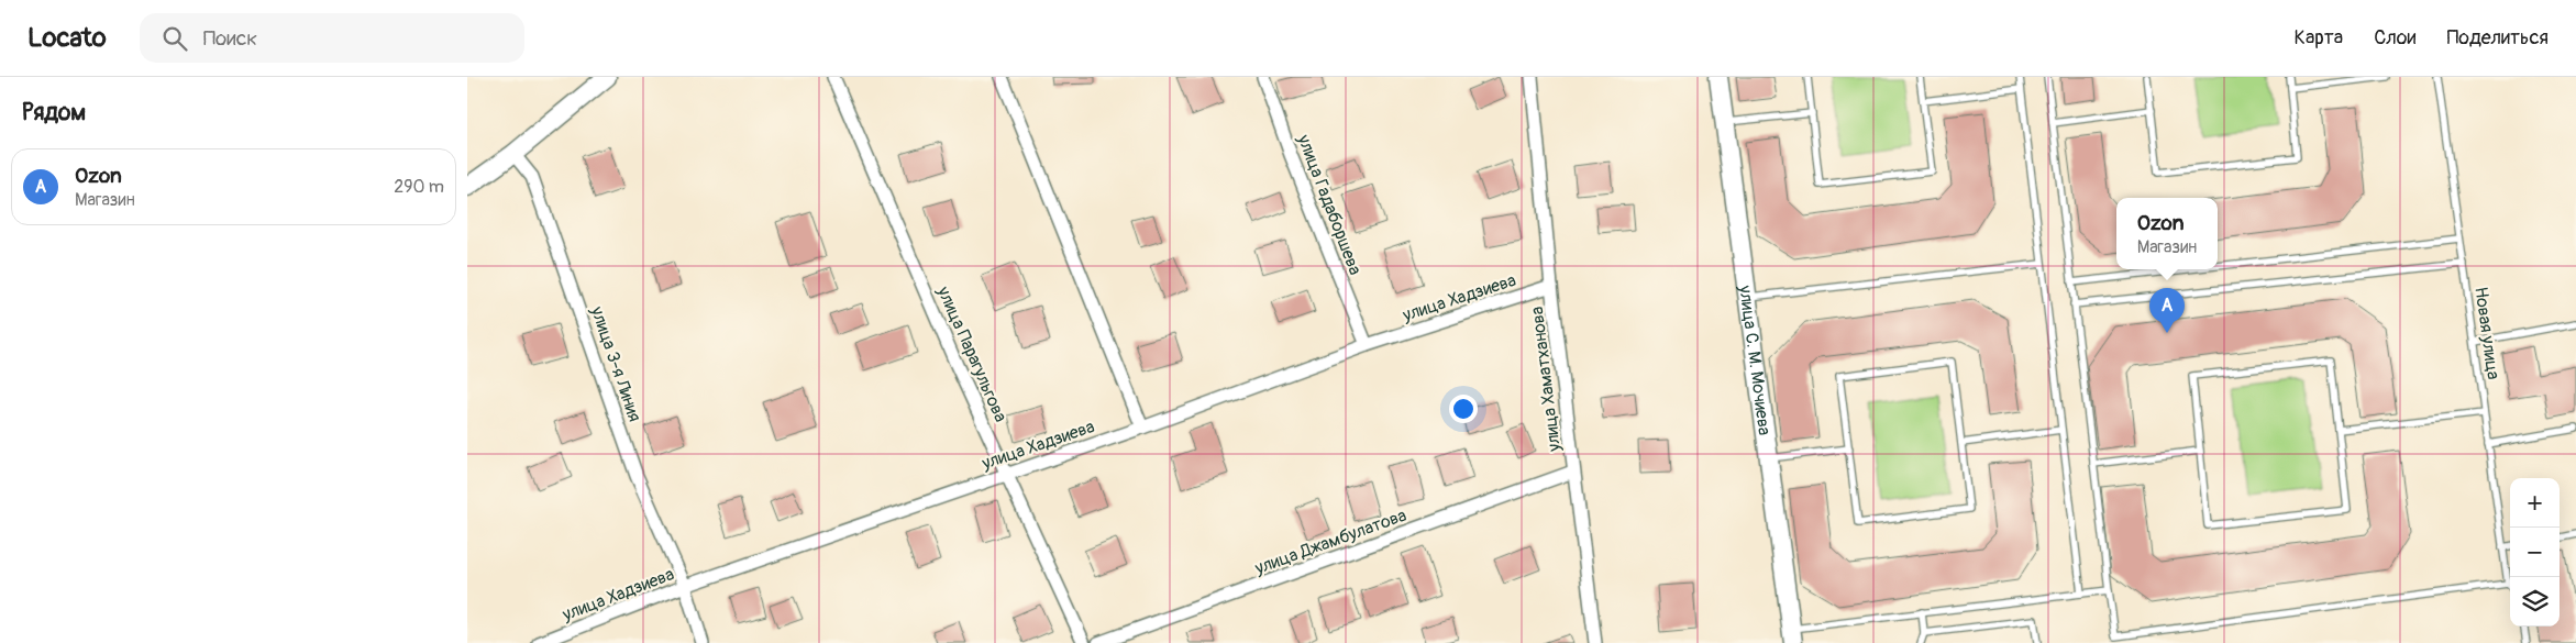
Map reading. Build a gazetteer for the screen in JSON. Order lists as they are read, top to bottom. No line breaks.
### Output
{"streets":{"street":["улица Гадаборшева","улица Хадзиева","улица Парагульгова","улица С. М. Мочиева","улица 3-я Линия","улица Хаматханова","улица Джамбулатова"],"lane":["Новая улица"]},"crossings":[["улица Гадаборшева","улица Хадзиева"],["улица Хадзиева","улица Парагульгова"],["улица Хадзиева","улица 3-я Линия"],["улица Хадзиева","улица Хаматханова"],["улица Хаматханова","улица Джамбулатова"]],"page":{"header":"Locato","search":"Поиск","nav":["Карта","Слои","Поделиться"],"heading":"Рядом","list":[{"mark":"A","name":"Ozon","note":"Магазин","value":"290 m"}],"popup":["Ozon","Магазин"],"pins":"A","map_buttons":["+","−"]}}
